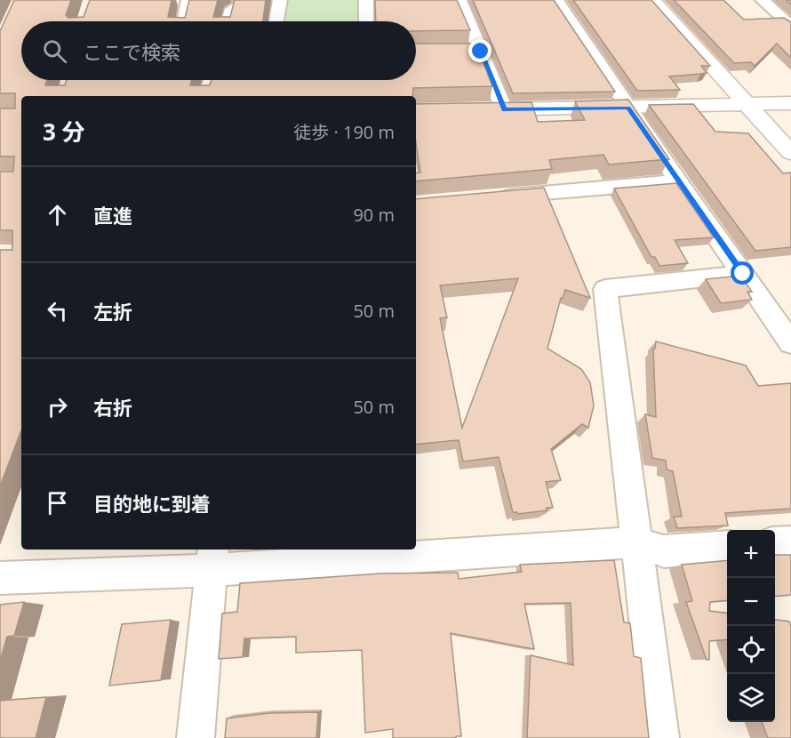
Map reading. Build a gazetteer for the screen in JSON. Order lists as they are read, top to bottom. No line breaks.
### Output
{"page":{"search":"ここで検索","heading":["3 分","徒歩 · 190 m"],"list":[["直進","90 m"],["左折","50 m"],["右折","50 m"],"目的地に到着"],"map_buttons":["+","−"]}}
